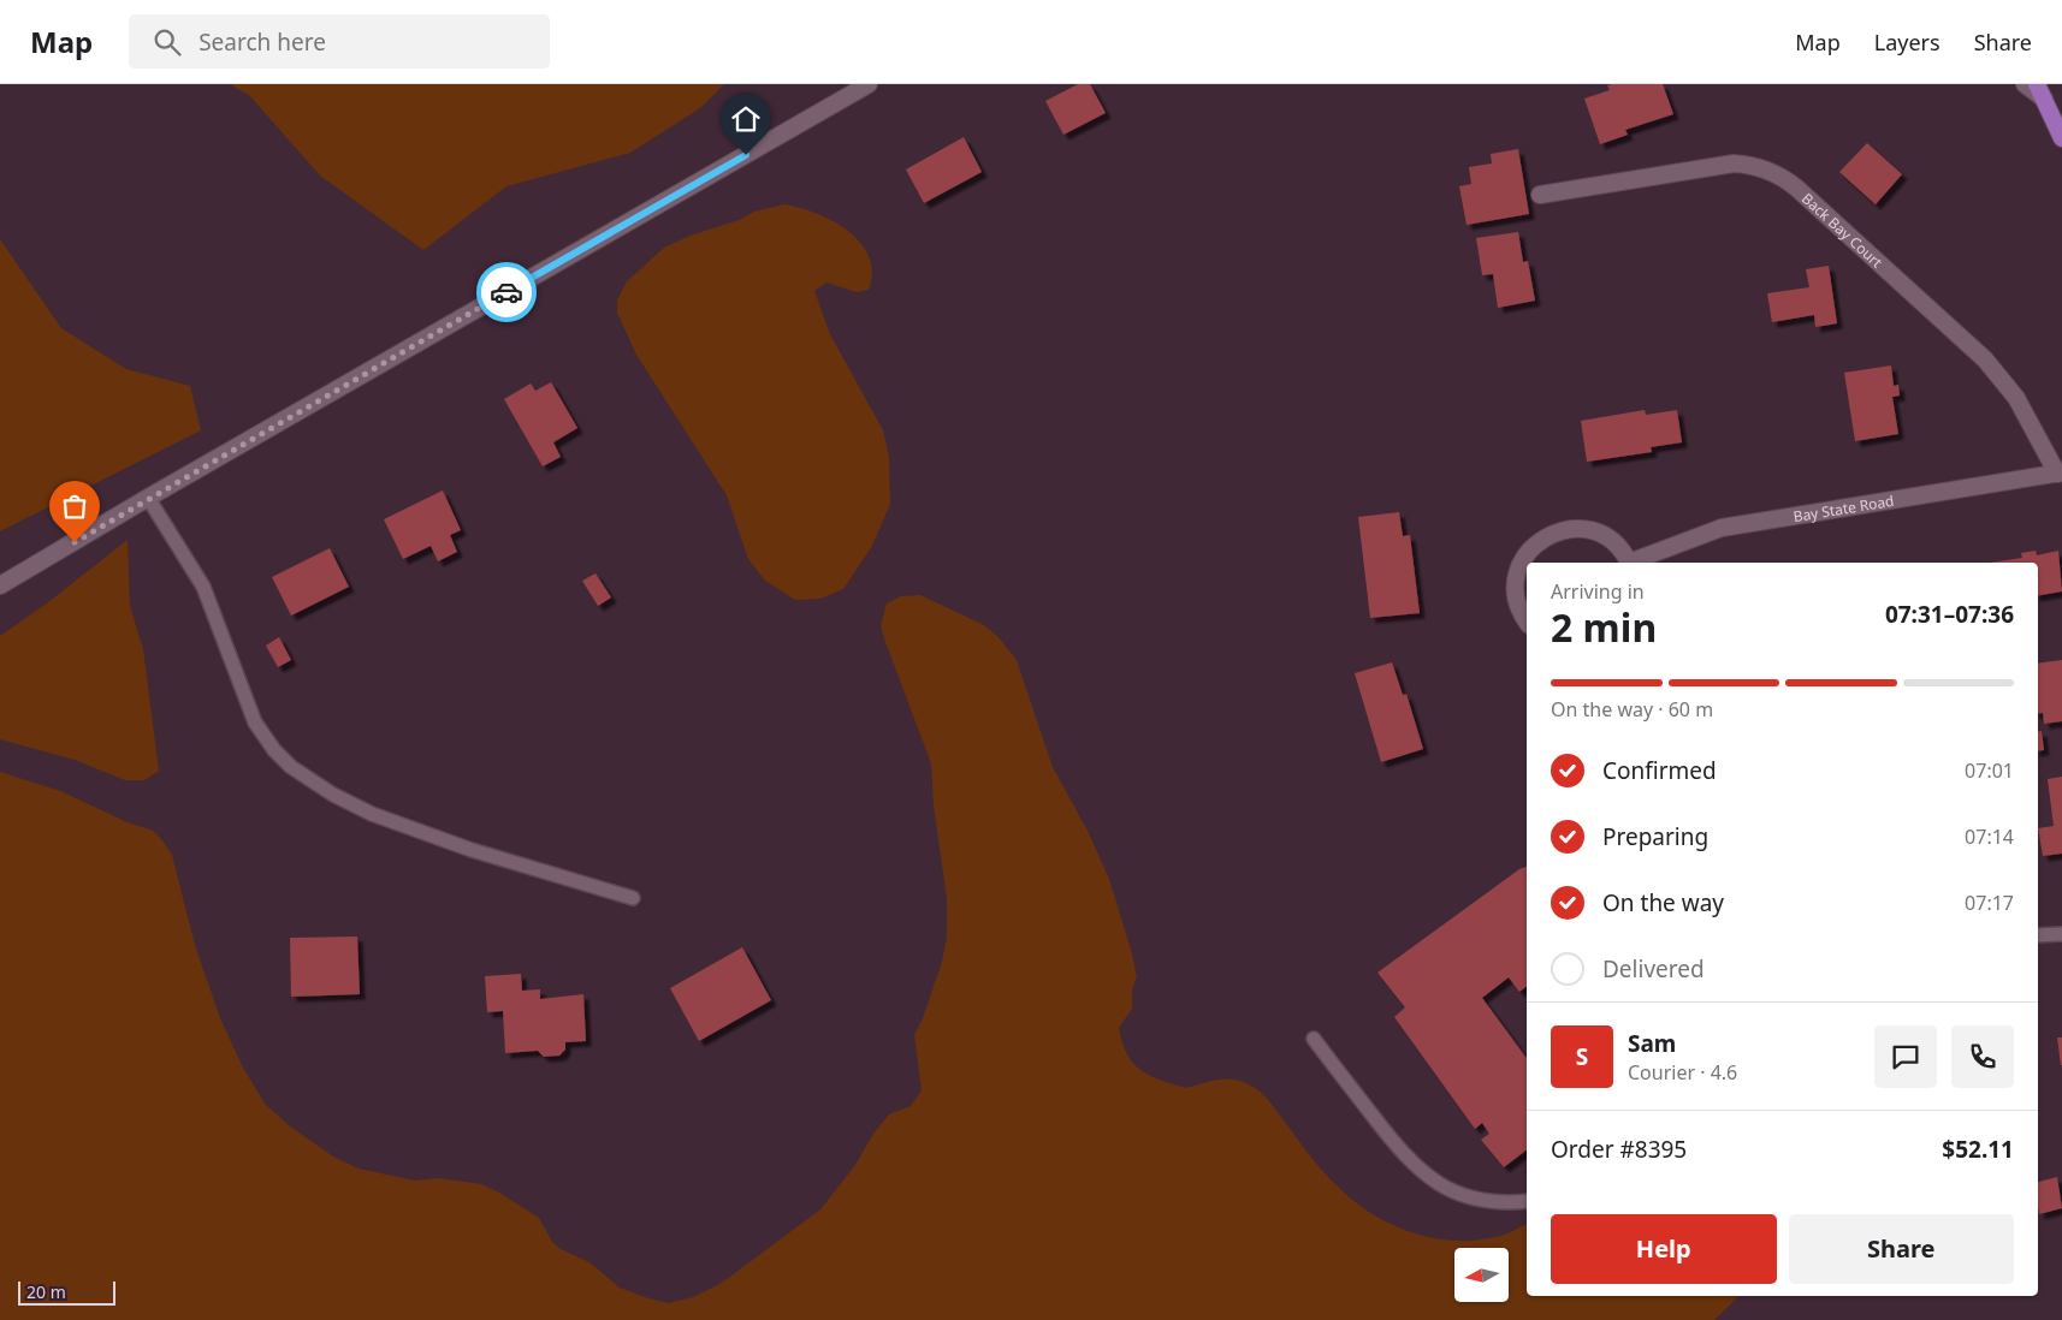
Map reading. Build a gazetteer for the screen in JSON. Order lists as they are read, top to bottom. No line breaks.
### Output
{"streets":{"street":["Back Bay Court","Bay State Road"]},"crossings":[["Back Bay Court","Bay State Road"]],"scale_bar":"20 m","north":"left","page":{"header":"Map","search":"Search here","nav":["Map","Layers","Share"],"heading":["2 min","Arriving in","07:31–07:36"],"panel":["Sam","Courier · 4.6","Order #8395","$52.11"],"bar":"On the way · 60 m","list":[["Confirmed","07:01"],["Preparing","07:14"],["On the way","07:17"],"Delivered"],"round":"S","buttons":["Help","Share"],"scale":"20 m"}}
